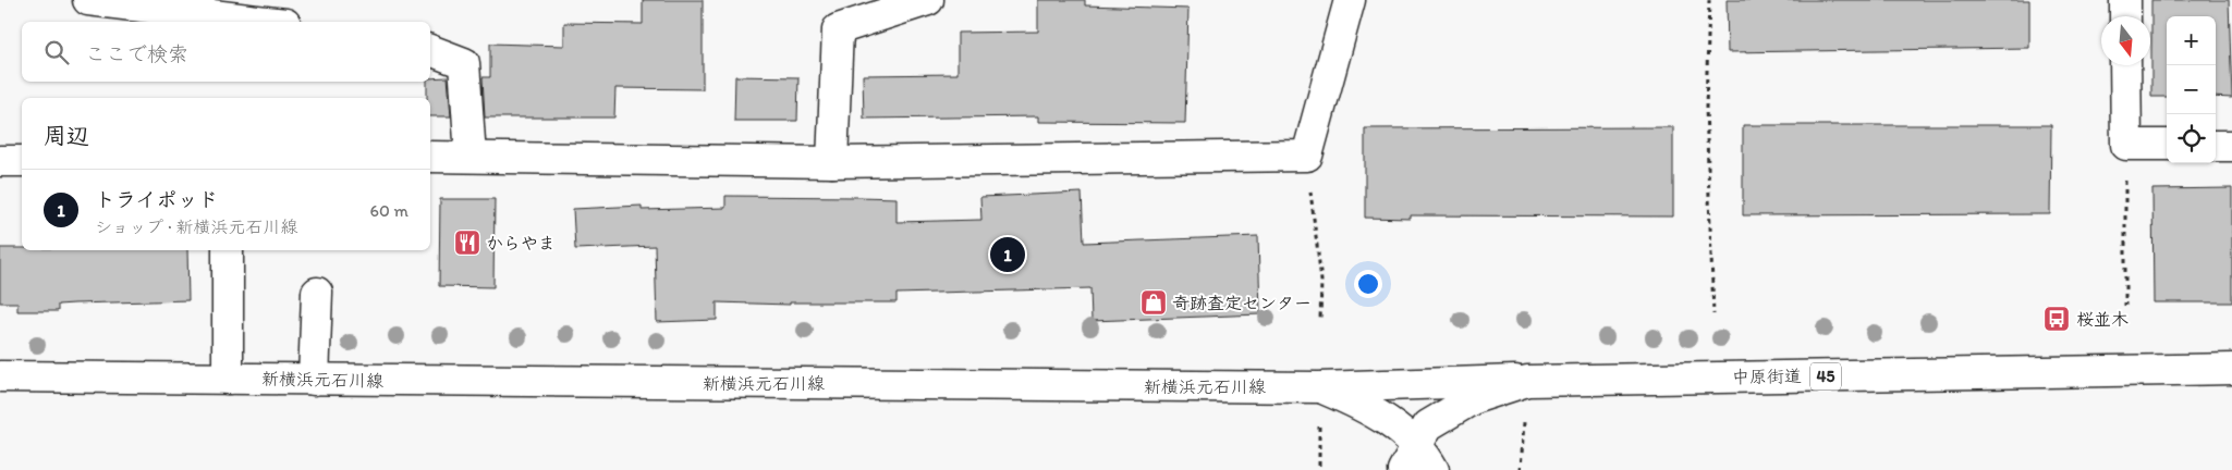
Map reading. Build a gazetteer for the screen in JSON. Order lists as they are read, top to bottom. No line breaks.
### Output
{"streets":{"street":["中原街道","45","新横浜元石川線"]},"crossings":[["中原街道","新横浜元石川線"]],"places":{"restaurant":["からやま"],"shop":["奇跡査定センター"],"bus stop":["桜並木"]},"north":"bottom","page":{"map_buttons":["+","−"],"search":"ここで検索","heading":"周辺","list":[{"mark":"1","name":"トライポッド","note":"ショップ · 新横浜元石川線","value":"60 m"}],"pins":"1"}}
